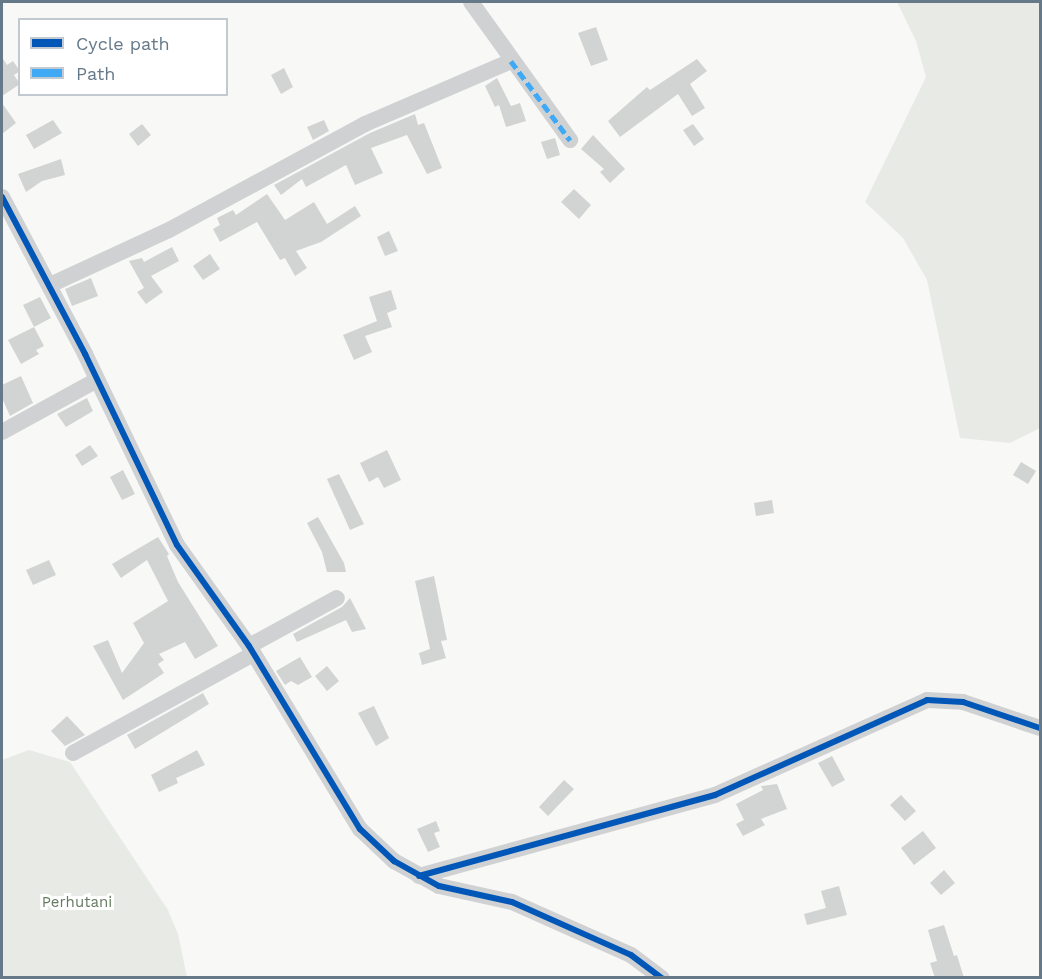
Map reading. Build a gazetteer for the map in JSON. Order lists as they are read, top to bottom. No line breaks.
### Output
{"parks":["Perhutani"],"legend":["Cycle path","Path"]}
